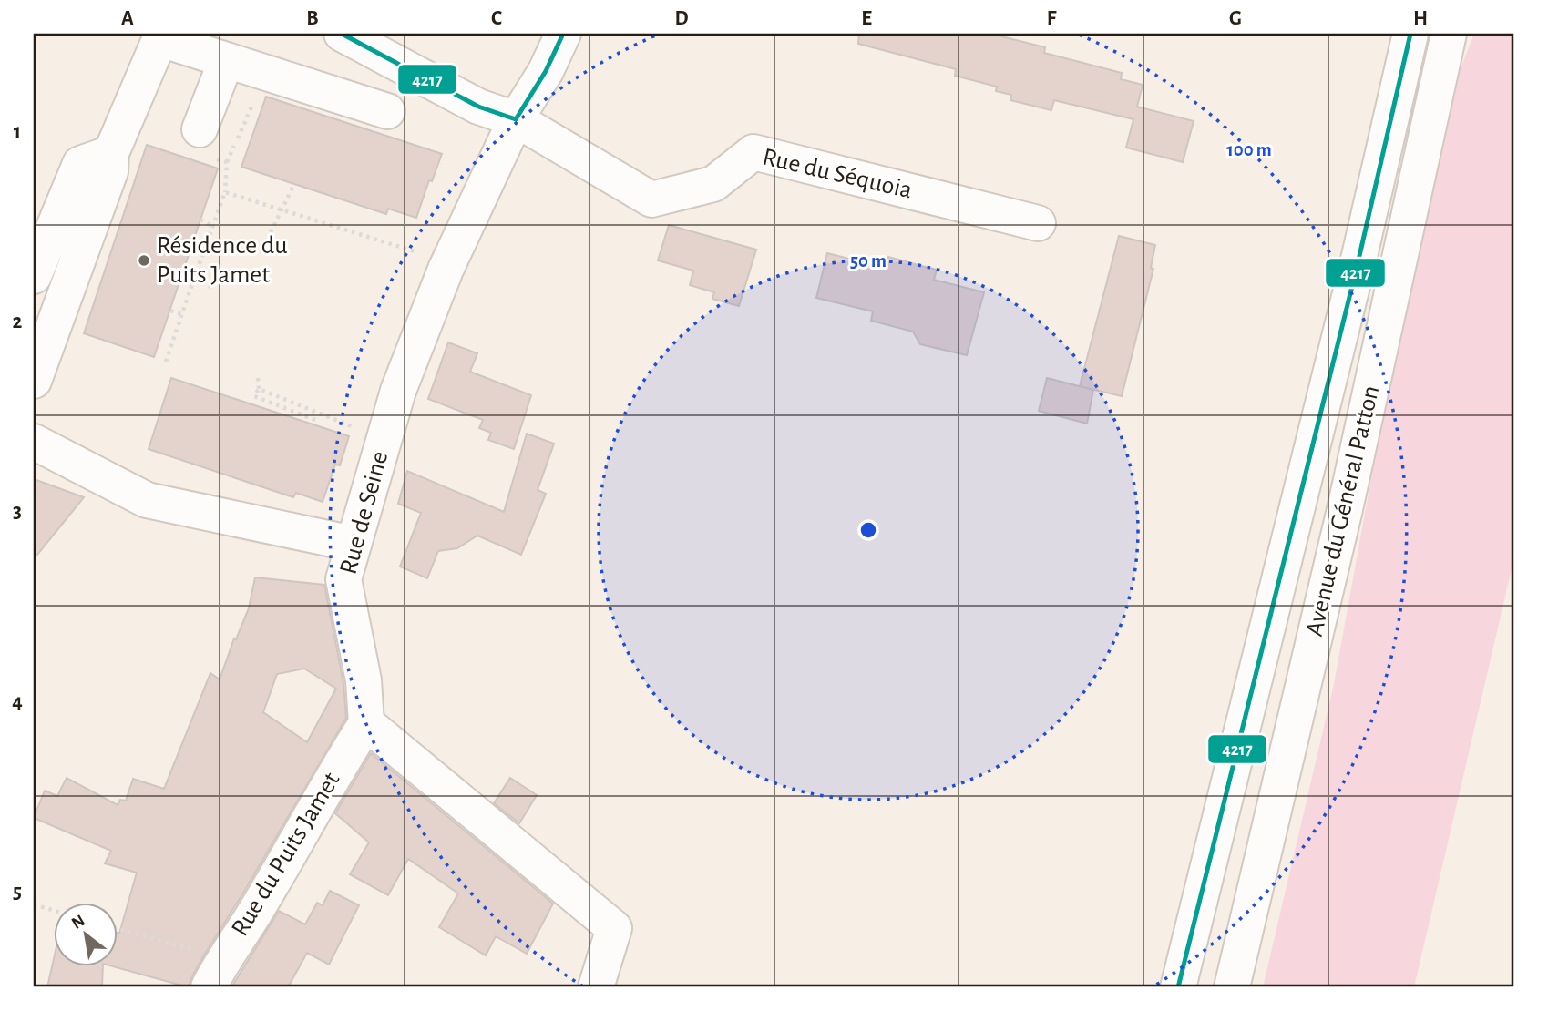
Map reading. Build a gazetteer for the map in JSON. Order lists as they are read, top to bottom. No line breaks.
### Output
{"streets":{"street":["Rue du Séquoia","Avenue du Général Patton","Rue de Seine","Rue du Puits Jamet"]},"crossings":[["Rue du Séquoia","Rue de Seine"],["Rue de Seine","Rue du Puits Jamet"]],"places":["Résidence du Puits Jamet"],"lines":["transit line 4217"],"north":"top left","grid":{"columns":["A","B","C","D","E","F","G","H"],"rows":["1","2","3","4","5"]},"rings":["100 m","50 m"]}
